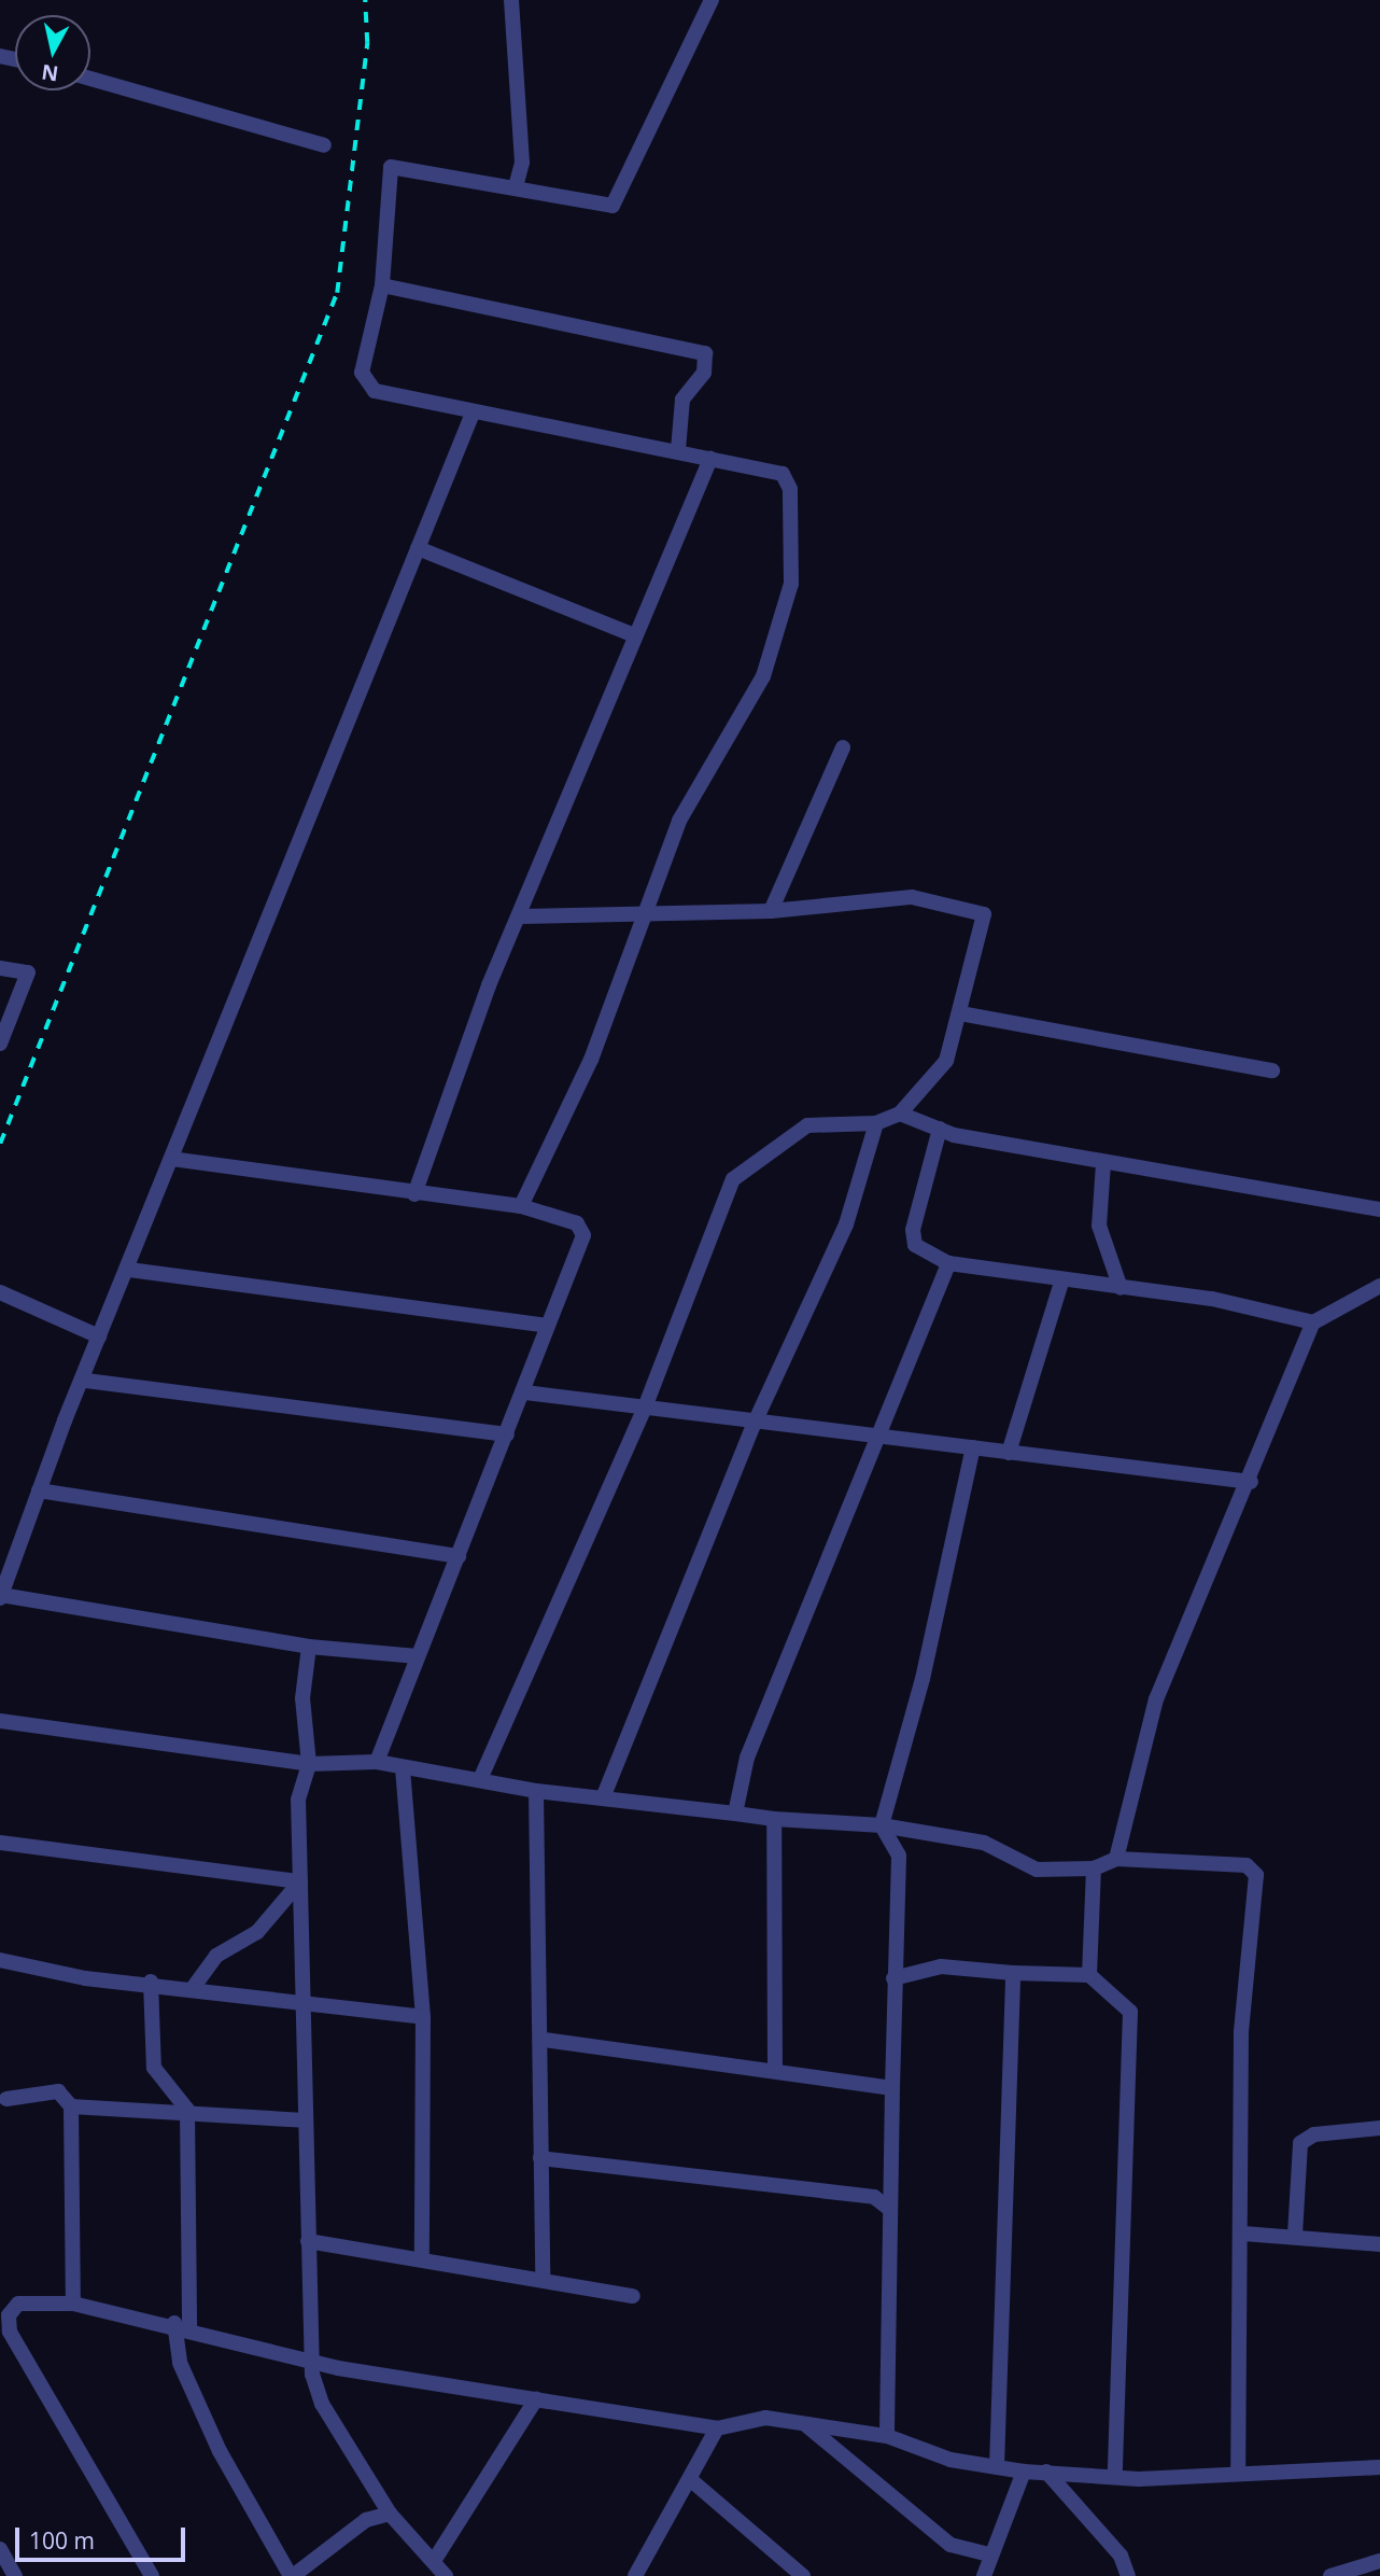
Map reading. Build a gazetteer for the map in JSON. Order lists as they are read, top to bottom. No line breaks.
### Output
{"scale_bar":"100 m","north":"bottom"}
